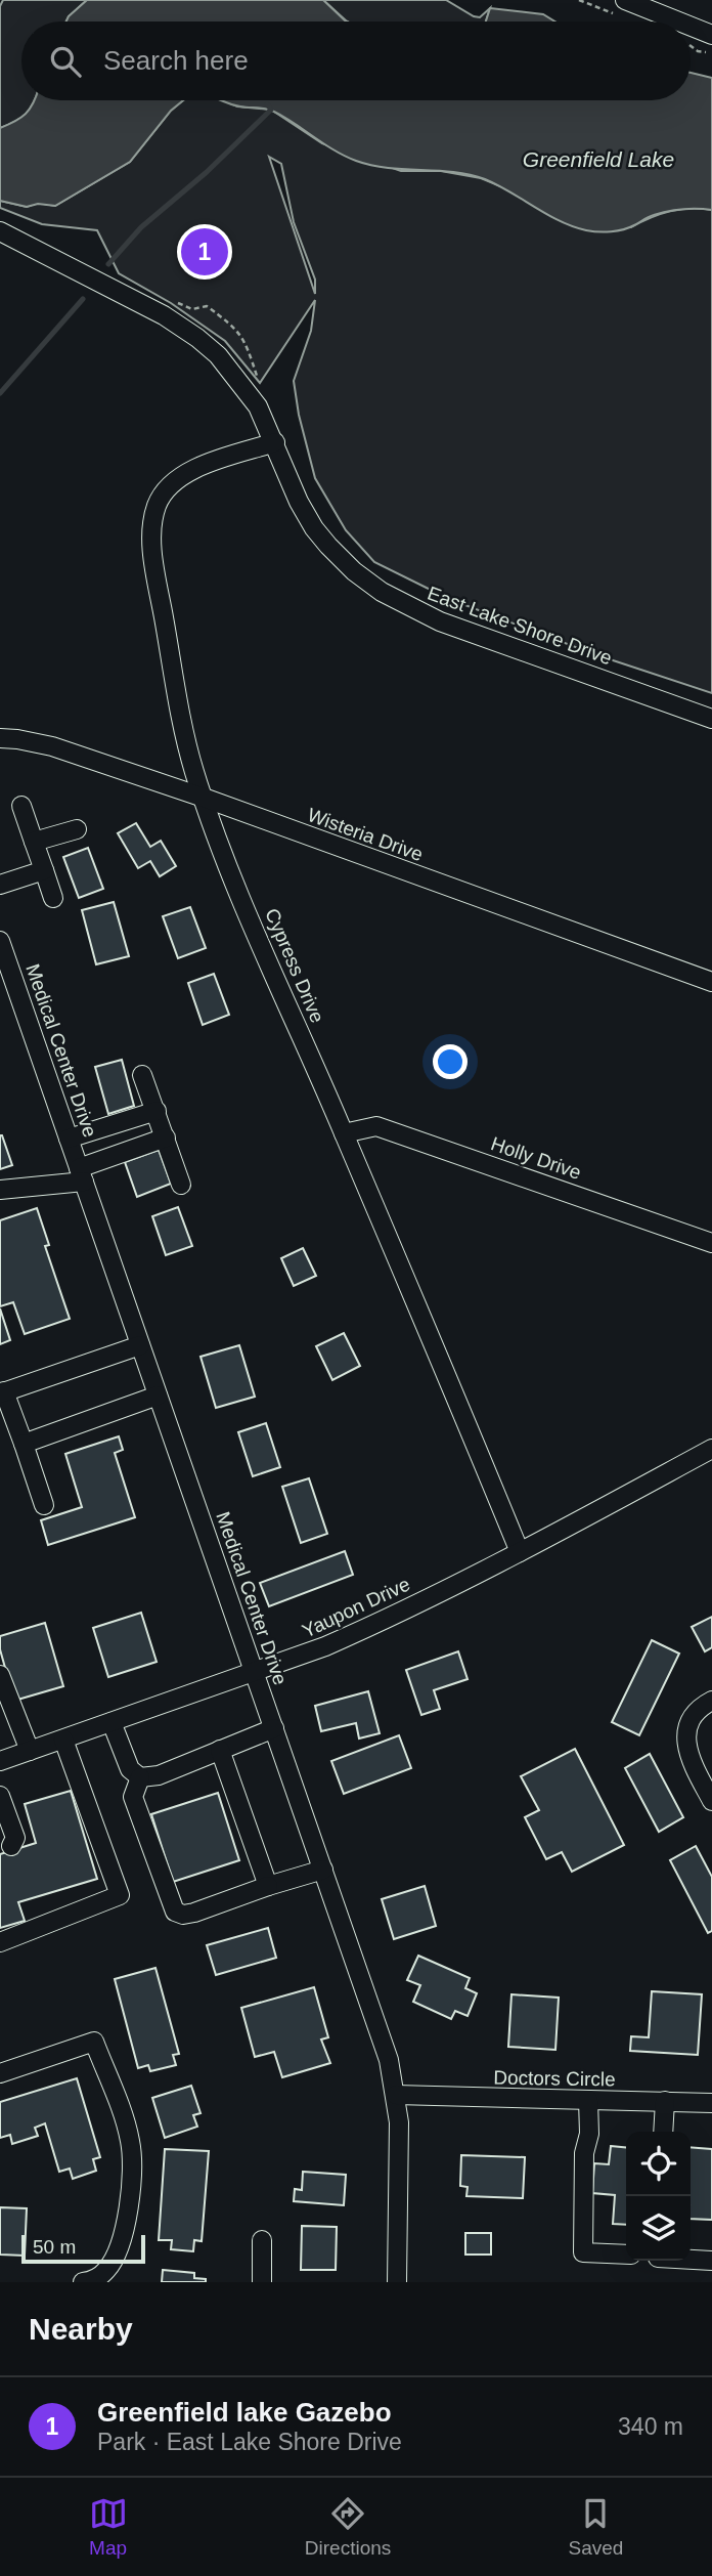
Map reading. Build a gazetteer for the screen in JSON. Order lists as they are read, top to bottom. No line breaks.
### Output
{"streets":{"street":["East Lake Shore Drive","Wisteria Drive","Cypress Drive","Medical Center Drive","Holly Drive","Yaupon Drive","Doctors Circle"]},"crossings":[["East Lake Shore Drive","Cypress Drive"],["Wisteria Drive","Cypress Drive"],["Cypress Drive","Holly Drive"],["Cypress Drive","Yaupon Drive"],["Medical Center Drive","Yaupon Drive"],["Medical Center Drive","Doctors Circle"]],"water":["Greenfield Lake"],"scale_bar":"50 m","page":{"search":"Search here","pins":"1","scale":"50 m","heading":"Nearby","list":[{"mark":"1","name":"Greenfield lake Gazebo","note":"Park · East Lake Shore Drive","value":"340 m"}],"nav":["Map","Directions","Saved"]}}
